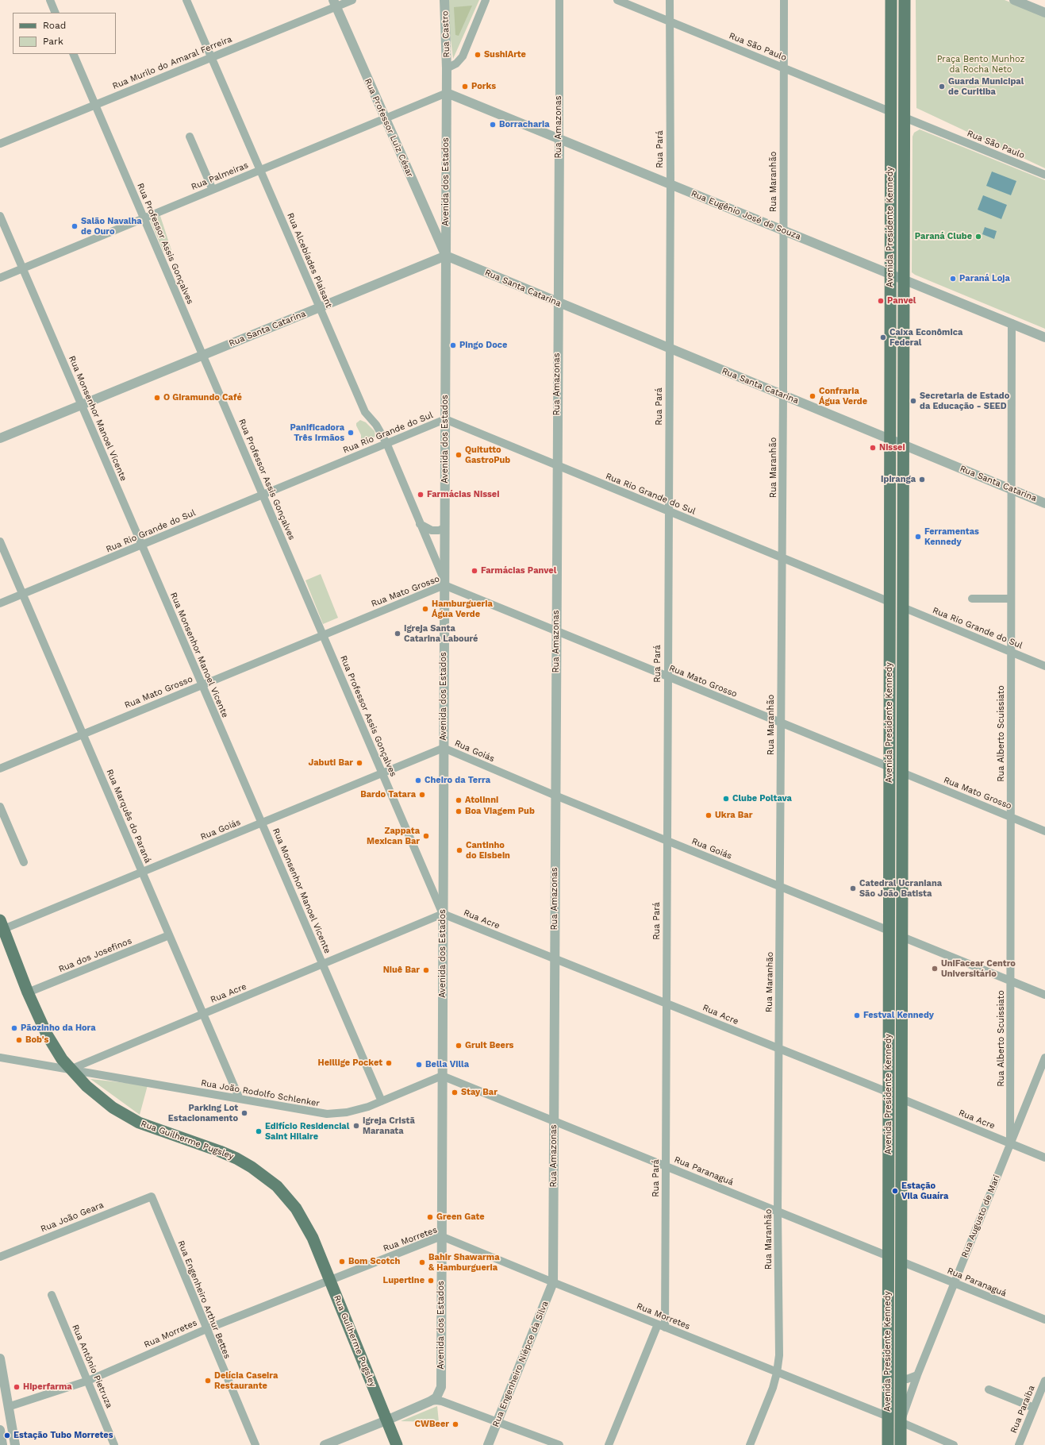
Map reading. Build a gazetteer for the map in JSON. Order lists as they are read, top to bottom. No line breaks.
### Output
{"streets":{"main road":["Avenida Presidente Kennedy","Rua Guilherme Pugsley"],"street":["Rua Castro","Rua São Paulo","Rua Murilo do Amaral Ferreira","Rua Amazonas","Rua Professor Luiz César","Rua Pará","Rua Palmeiras","Avenida dos Estados","Rua Maranhão","Rua Eugênio José de Souza","Rua Professor Assis Gonçalves","Rua Alcebíades Plaisant","Rua Santa Catarina","Rua Monsenhor Manoel Vicente","Rua Rio Grande do Sul","Rua Mato Grosso","Rua Alberto Scuissiato","Rua Goiás","Rua Marquês do Paraná","Rua Acre","Rua dos Josefinos","Rua João Rodolfo Schlenker","Rua Paranaguá","Rua Augusto de Mari","Rua João Geara","Rua Morretes","Rua Engenheiro Arthur Bettes","Rua Engenheiro Niépce da Silva","Rua Antônio Pietruza","Rua Paraíba"]},"crossings":[["Rua Castro","Avenida dos Estados"],["Rua São Paulo","Rua Pará"],["Rua São Paulo","Rua Maranhão"],["Rua São Paulo","Avenida Presidente Kennedy"],["Rua Murilo do Amaral Ferreira","Rua Professor Luiz César"],["Rua Murilo do Amaral Ferreira","Rua Professor Assis Gonçalves"],["Rua Murilo do Amaral Ferreira","Rua Alcebíades Plaisant"],["Rua Amazonas","Rua Eugênio José de Souza"],["Rua Amazonas","Rua Santa Catarina"],["Rua Amazonas","Rua Rio Grande do Sul"],["Rua Amazonas","Rua Mato Grosso"],["Rua Amazonas","Rua Goiás"],["Rua Amazonas","Rua Acre"],["Rua Amazonas","Rua Paranaguá"],["Rua Amazonas","Rua Morretes"],["Rua Amazonas","Rua Engenheiro Niépce da Silva"],["Rua Professor Luiz César","Rua Palmeiras"],["Rua Professor Luiz César","Avenida dos Estados"],["Rua Professor Luiz César","Rua Santa Catarina"],["Rua Pará","Rua Eugênio José de Souza"],["Rua Pará","Rua Santa Catarina"],["Rua Pará","Rua Rio Grande do Sul"],["Rua Pará","Rua Mato Grosso"],["Rua Pará","Rua Goiás"],["Rua Pará","Rua Acre"],["Rua Pará","Rua Paranaguá"],["Rua Pará","Rua Morretes"],["Rua Palmeiras","Avenida dos Estados"],["Rua Palmeiras","Rua Eugênio José de Souza"],["Rua Palmeiras","Rua Professor Assis Gonçalves"],["Rua Palmeiras","Rua Alcebíades Plaisant"],["Rua Palmeiras","Rua Monsenhor Manoel Vicente"],["Avenida dos Estados","Rua Eugênio José de Souza"],["Avenida dos Estados","Rua Professor Assis Gonçalves"],["Avenida dos Estados","Rua Alcebíades Plaisant"],["Avenida dos Estados","Rua Santa Catarina"],["Avenida dos Estados","Rua Rio Grande do Sul"],["Avenida dos Estados","Rua Mato Grosso"],["Avenida dos Estados","Rua Goiás"],["Avenida dos Estados","Rua Acre"],["Avenida dos Estados","Rua João Rodolfo Schlenker"],["Avenida dos Estados","Rua Paranaguá"],["Avenida dos Estados","Rua Morretes"],["Rua Maranhão","Rua Eugênio José de Souza"],["Rua Maranhão","Rua Santa Catarina"],["Rua Maranhão","Rua Rio Grande do Sul"],["Rua Maranhão","Rua Mato Grosso"],["Rua Maranhão","Rua Goiás"],["Rua Maranhão","Rua Acre"],["Rua Maranhão","Rua Paranaguá"],["Rua Maranhão","Rua Morretes"],["Rua Eugênio José de Souza","Avenida Presidente Kennedy"],["Rua Eugênio José de Souza","Rua Alberto Scuissiato"],["Avenida Presidente Kennedy","Rua Santa Catarina"],["Avenida Presidente Kennedy","Rua Rio Grande do Sul"],["Avenida Presidente Kennedy","Rua Mato Grosso"],["Avenida Presidente Kennedy","Rua Goiás"],["Avenida Presidente Kennedy","Rua Acre"],["Avenida Presidente Kennedy","Rua Paranaguá"],["Avenida Presidente Kennedy","Rua Augusto de Mari"],["Avenida Presidente Kennedy","Rua Morretes"],["Rua Professor Assis Gonçalves","Rua Santa Catarina"],["Rua Professor Assis Gonçalves","Rua Rio Grande do Sul"],["Rua Professor Assis Gonçalves","Rua Mato Grosso"],["Rua Professor Assis Gonçalves","Rua Goiás"],["Rua Professor Assis Gonçalves","Rua Acre"],["Rua Alcebíades Plaisant","Rua Santa Catarina"],["Rua Alcebíades Plaisant","Rua Rio Grande do Sul"],["Rua Alcebíades Plaisant","Rua Mato Grosso"],["Rua Santa Catarina","Rua Monsenhor Manoel Vicente"],["Rua Santa Catarina","Rua Alberto Scuissiato"],["Rua Monsenhor Manoel Vicente","Rua Rio Grande do Sul"],["Rua Monsenhor Manoel Vicente","Rua Mato Grosso"],["Rua Monsenhor Manoel Vicente","Rua Goiás"],["Rua Monsenhor Manoel Vicente","Rua Acre"],["Rua Monsenhor Manoel Vicente","Rua João Rodolfo Schlenker"],["Rua Rio Grande do Sul","Rua Alberto Scuissiato"],["Rua Rio Grande do Sul","Rua Marquês do Paraná"],["Rua Mato Grosso","Rua Alberto Scuissiato"],["Rua Mato Grosso","Rua Marquês do Paraná"],["Rua Alberto Scuissiato","Rua Acre"],["Rua Alberto Scuissiato","Rua Augusto de Mari"],["Rua Goiás","Rua Marquês do Paraná"],["Rua Goiás","Rua Guilherme Pugsley"],["Rua Marquês do Paraná","Rua Acre"],["Rua Marquês do Paraná","Rua dos Josefinos"],["Rua Marquês do Paraná","Rua João Rodolfo Schlenker"],["Rua Acre","Rua João Rodolfo Schlenker"],["Rua Acre","Rua Guilherme Pugsley"],["Rua Acre","Rua Augusto de Mari"],["Rua dos Josefinos","Rua Guilherme Pugsley"],["Rua João Rodolfo Schlenker","Rua Guilherme Pugsley"],["Rua João Rodolfo Schlenker","Rua Paranaguá"],["Rua Guilherme Pugsley","Rua Morretes"],["Rua Paranaguá","Rua Augusto de Mari"],["Rua João Geara","Rua Engenheiro Arthur Bettes"],["Rua Morretes","Rua Engenheiro Arthur Bettes"],["Rua Morretes","Rua Engenheiro Niépce da Silva"],["Rua Morretes","Rua Antônio Pietruza"]],"parks":["Praça Bento Munhoz da Rocha Neto"],"places":["SushiArte","Porks","Guarda Municipal de Curitiba","Borracharia","Salão Navalha de Ouro","Paraná Clube","Paraná Loja","Panvel","Caixa Econômica Federal","Pingo Doce","Confraria Água Verde","O Giramundo Café","Secretaria de Estado da Educação - SEED","Panificadora Três Irmãos","Nissei","Quitutto GastroPub","Ipiranga","Farmácias Nissei","Ferramentas Kennedy","Farmácias Panvel","Hamburgueria Água Verde","Igreja Santa Catarina Labouré","Jabuti Bar","Cheiro da Terra","Bardo Tatara","Clube Poltava","Atolinni","Boa Viagem Pub","Ukra Bar","Zappata Mexican Bar","Cantinho do Eisbein","Catedral Ucraniana São João Batista","UniFacear Centro Universitário","Niuê Bar","Festval Kennedy","Pãozinho da Hora","Bob's","Gruit Beers","Heillige Pocket","Bella Villa","Stay Bar","Parking Lot Estacionamento","Igreja Cristã Maranata","Edifício Residencial Saint Hilaire","Estação Vila Guaíra","Green Gate","Bom Scotch","Bahir Shawarma & Hamburgueria","Lupertine","Delícia Caseira Restaurante","Hiperfarma","CWBeer","Estação Tubo Morretes"],"legend":["Road","Park"]}
